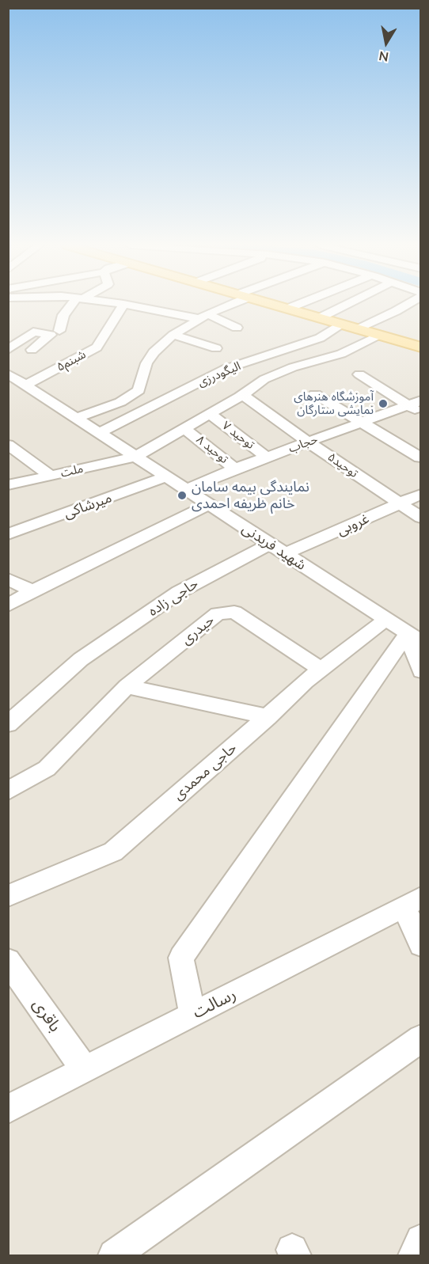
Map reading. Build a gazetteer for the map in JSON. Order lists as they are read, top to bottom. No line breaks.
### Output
{"streets":{"street":["شبنم۵","الیگودرزی","توحید ۷","حجاب","توحید ۸","توحید۵","ملت","میرشاکی","غروبی","شهید فریدنی","حاجی زاده","حیدری","حاجی محمدی","رسالت","باقری"]},"crossings":[["شبنم۵","شهید فریدنی"],["الیگودرزی","شهید فریدنی"],["توحید ۷","حجاب"],["توحید ۷","ملت"],["حجاب","توحید ۸"],["حجاب","توحید۵"],["حجاب","شهید فریدنی"],["توحید۵","ملت"],["توحید۵","غروبی"],["ملت","شهید فریدنی"],["میرشاکی","شهید فریدنی"],["غروبی","شهید فریدنی"],["شهید فریدنی","حاجی زاده"],["شهید فریدنی","حاجی محمدی"],["حیدری","حاجی محمدی"],["رسالت","باقری"]],"places":["آموزشگاه هنرهای نمایشی ستارگان","نمایندگی بیمه سامان خانم ظریفه احمدی"],"north":"bottom"}
